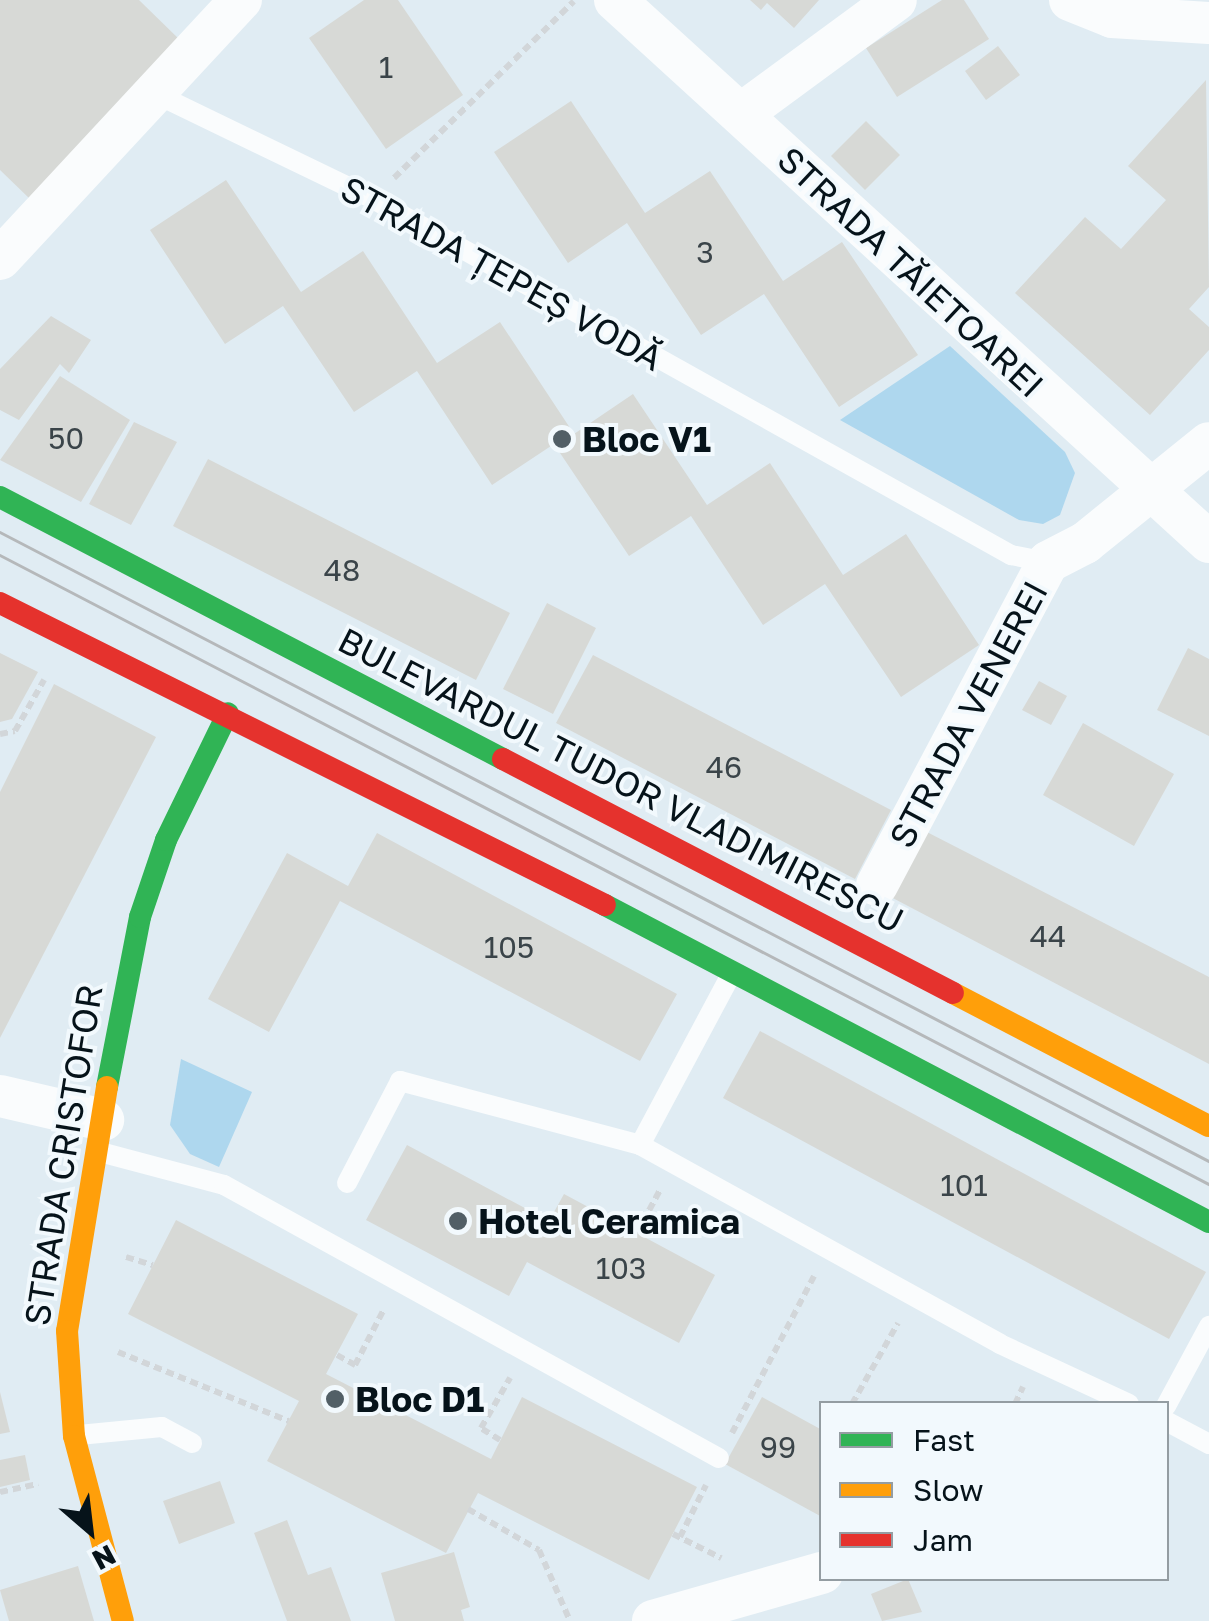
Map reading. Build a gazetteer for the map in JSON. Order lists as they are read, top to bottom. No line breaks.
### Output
{"streets":{"main road":["BULEVARDUL TUDOR VLADIMIRESCU","STRADA CRISTOFOR"],"street":["STRADA TĂIETOAREI","STRADA VENEREI"],"lane":["STRADA ȚEPEȘ VODĂ"]},"crossings":[["STRADA TĂIETOAREI","STRADA VENEREI"],["STRADA ȚEPEȘ VODĂ","STRADA VENEREI"]],"places":["Bloc V1","Hotel Ceramica","Bloc D1"],"house_numbers":["1","3","50","48","46","44","105","101","103","99"],"legend":["Fast","Slow","Jam"],"north":"bottom right"}
